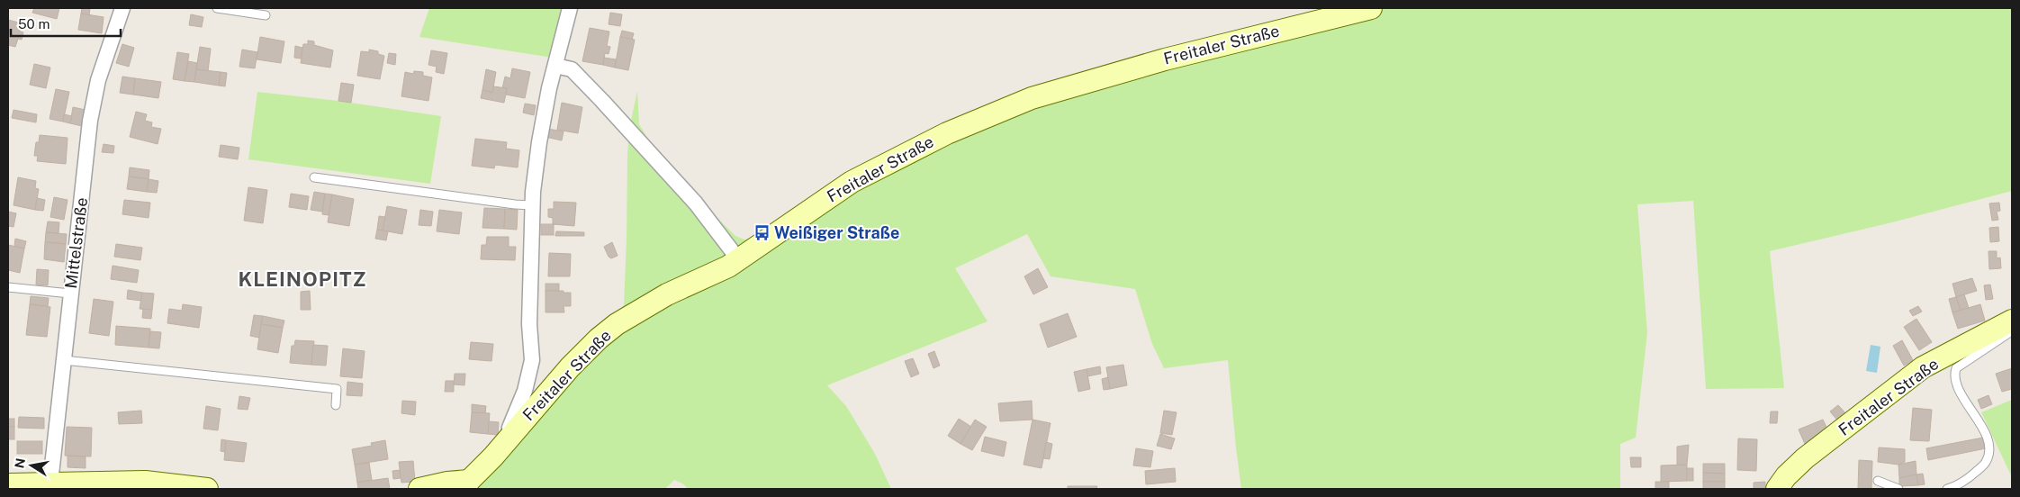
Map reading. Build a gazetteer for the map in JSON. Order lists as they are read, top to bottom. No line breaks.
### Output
{"streets":{"street":["Freitaler Straße","Mittelstraße"]},"districts":["KLEINOPITZ"],"places":{"bus stop":["Weißiger Straße"]},"scale_bar":"50 m","north":"left"}
